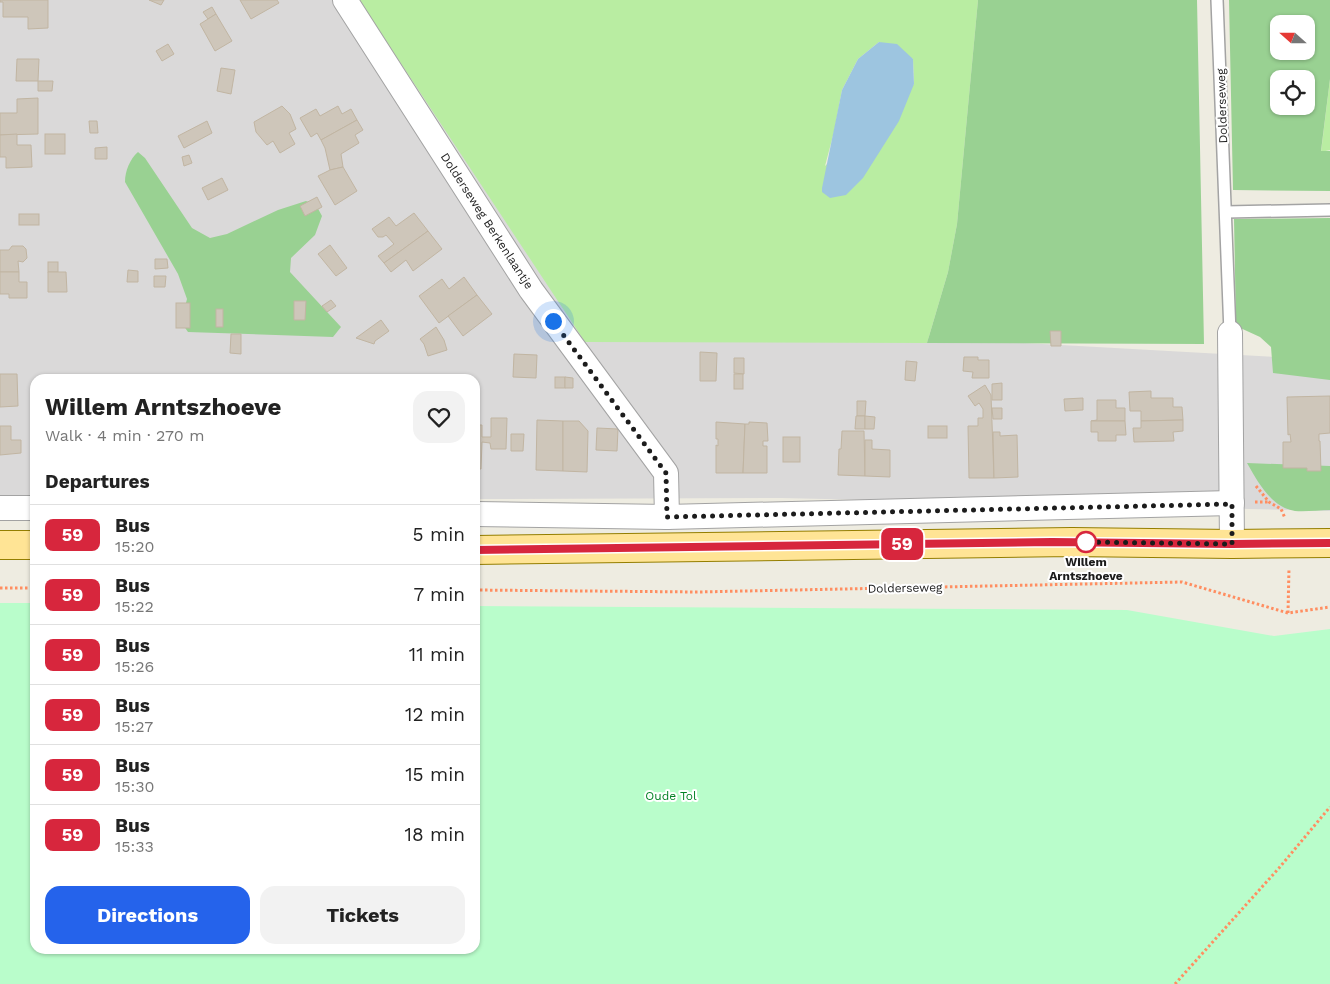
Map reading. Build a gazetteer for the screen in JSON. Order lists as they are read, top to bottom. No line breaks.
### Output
{"streets":{"street":["Dolderseweg Berkenlaantje"],"lane":["Dolderseweg"]},"parks":["Oude Tol"],"places":["Willem Arntszhoeve"],"lines":["bus line 59"],"north":"left","page":{"on_map":"59","heading":[["Willem Arntszhoeve","Walk · 4 min · 270 m"],"Departures"],"list":[{"mark":"59","name":"Bus","note":"15:20","value":"5 min"},{"mark":"59","name":"Bus","note":"15:22","value":"7 min"},{"mark":"59","name":"Bus","note":"15:26","value":"11 min"},{"mark":"59","name":"Bus","note":"15:27","value":"12 min"},{"mark":"59","name":"Bus","note":"15:30","value":"15 min"},{"mark":"59","name":"Bus","note":"15:33","value":"18 min"}],"buttons":["Directions","Tickets"]}}
